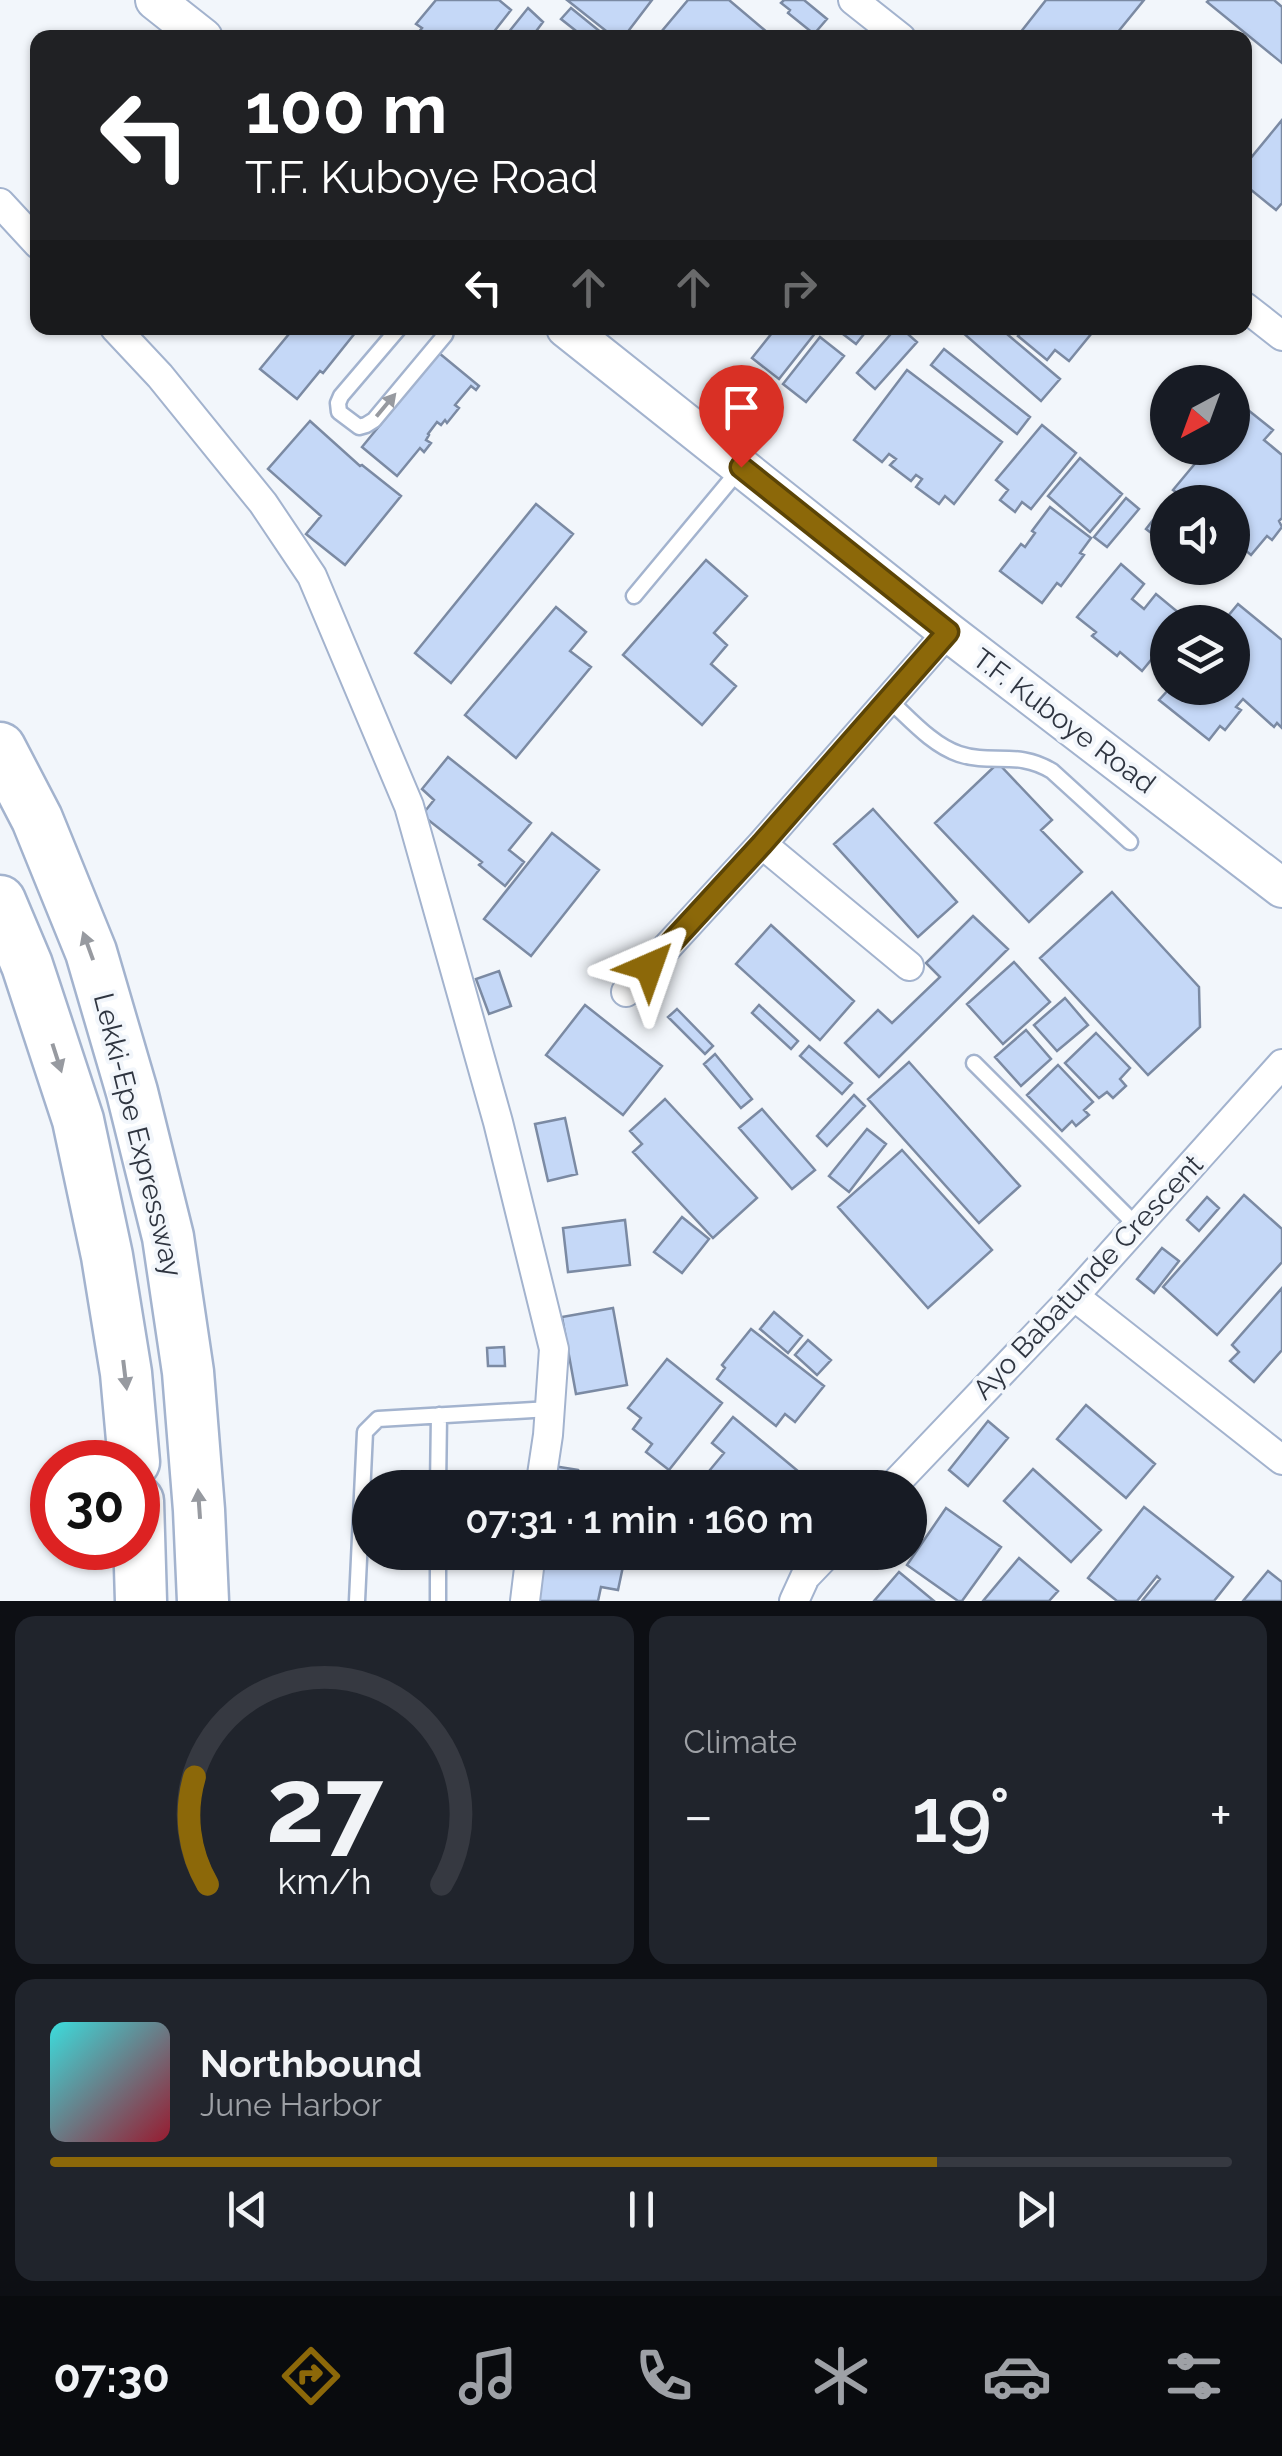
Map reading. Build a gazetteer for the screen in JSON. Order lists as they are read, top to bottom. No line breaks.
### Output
{"streets":{"highway":["Lekki-Epe Expressway"],"street":["T.F. Kuboye Road","Ayo Babatunde Crescent"]},"north":"bottom left","page":{"turn":["100 m","T.F. Kuboye Road"],"limit":"30","trip":"07:31 · 1 min · 160 m","tile":"Climate","heat":["−","19°","+"],"song":["Northbound","June Harbor"],"tabs":"07:30","gauge":["27","km/h"]}}
